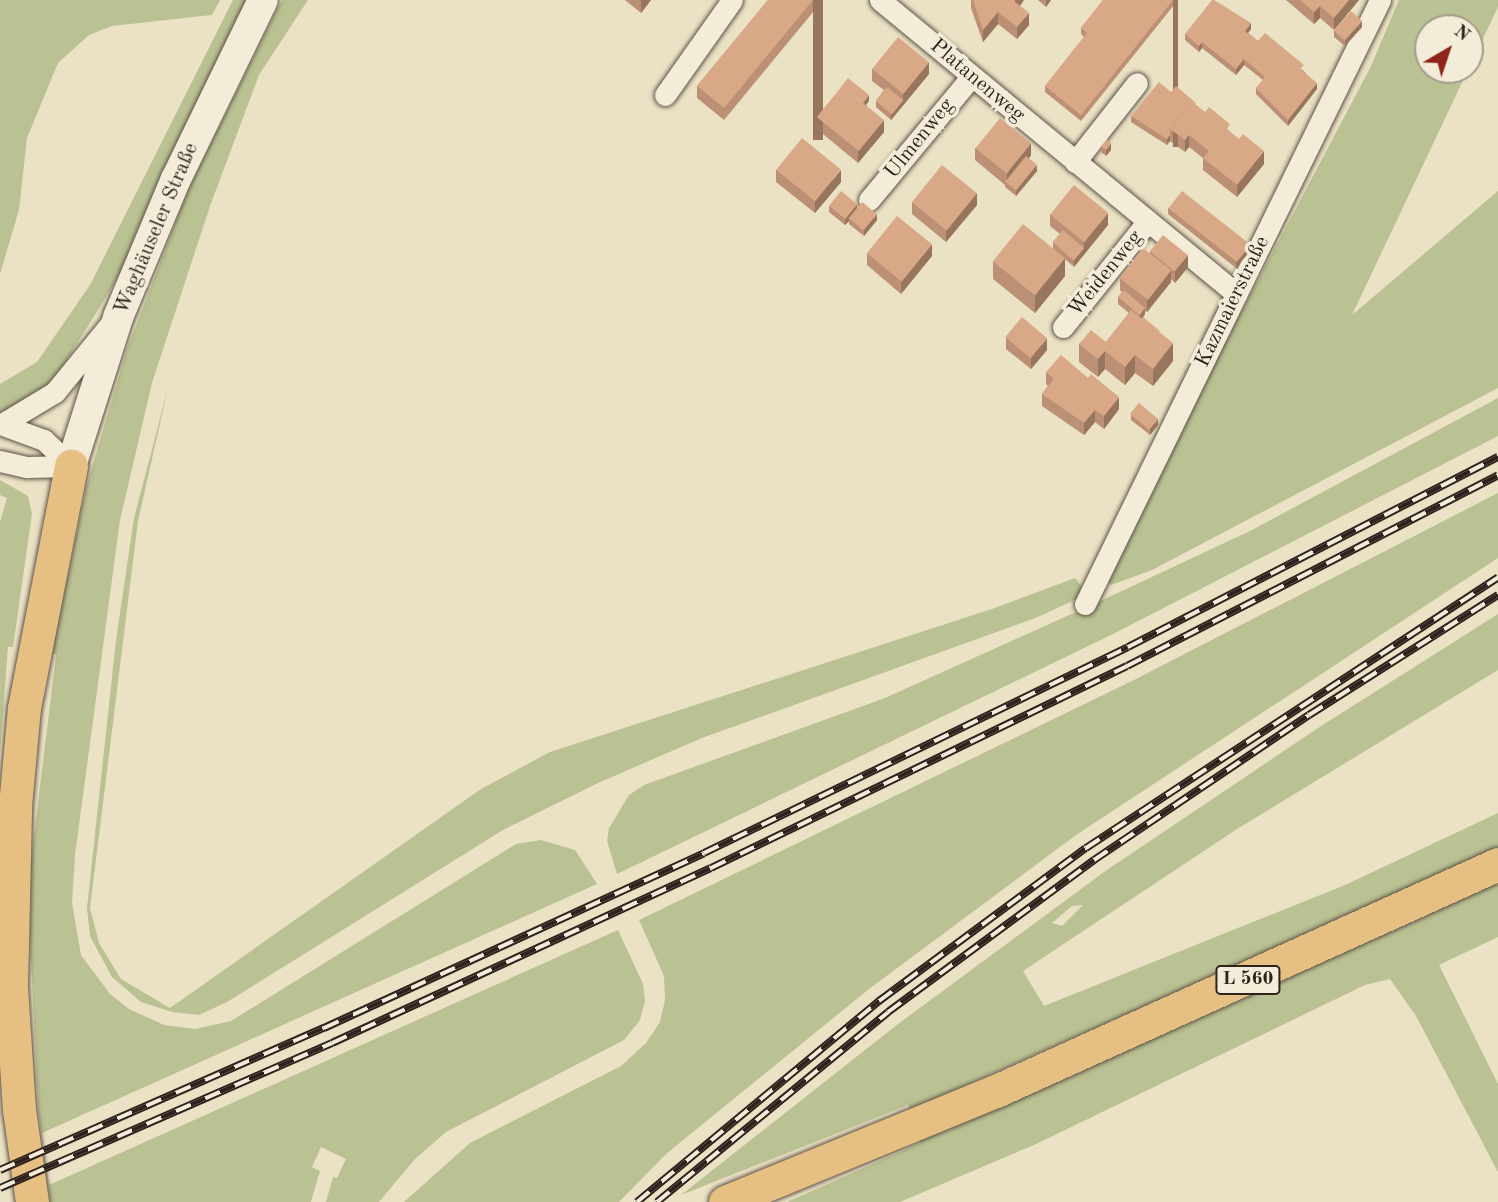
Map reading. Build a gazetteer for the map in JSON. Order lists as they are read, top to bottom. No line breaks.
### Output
{"streets":{"main road":["L 560"],"street":["Platanenweg","Ulmenweg","Waghäuseler Straße","Weidenweg","Kazmaierstraße"]},"crossings":[["Platanenweg","Ulmenweg"],["Platanenweg","Weidenweg"],["Platanenweg","Kazmaierstraße"]],"north":"top right"}
